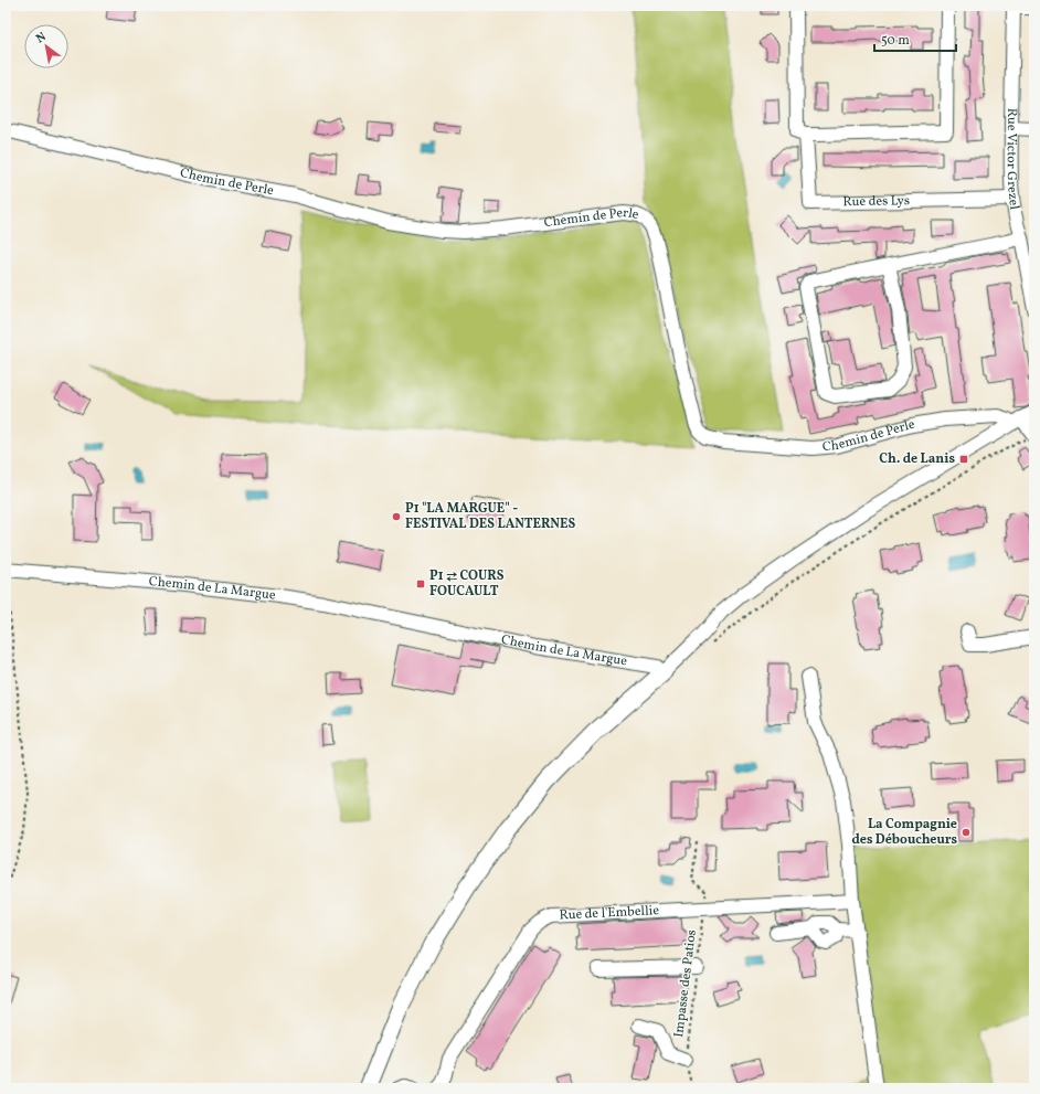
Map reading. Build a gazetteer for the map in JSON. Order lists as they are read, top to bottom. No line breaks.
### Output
{"streets":{"street":["Rue Victor Grezel","Chemin de Perle","Rue des Lys","Chemin de La Margue","Rue de l'Embellie"],"path":["Impasse des Patios"]},"crossings":[["Rue Victor Grezel","Rue des Lys"],["Rue de l'Embellie","Impasse des Patios"]],"places":{"transit":["Ch. de Lanis","P1 ⇄ COURS FOUCAULT"],"other":["P1 \"LA MARGUE\" - FESTIVAL DES LANTERNES","La Compagnie des Déboucheurs"]},"scale_bar":"50 m","north":"top left"}
